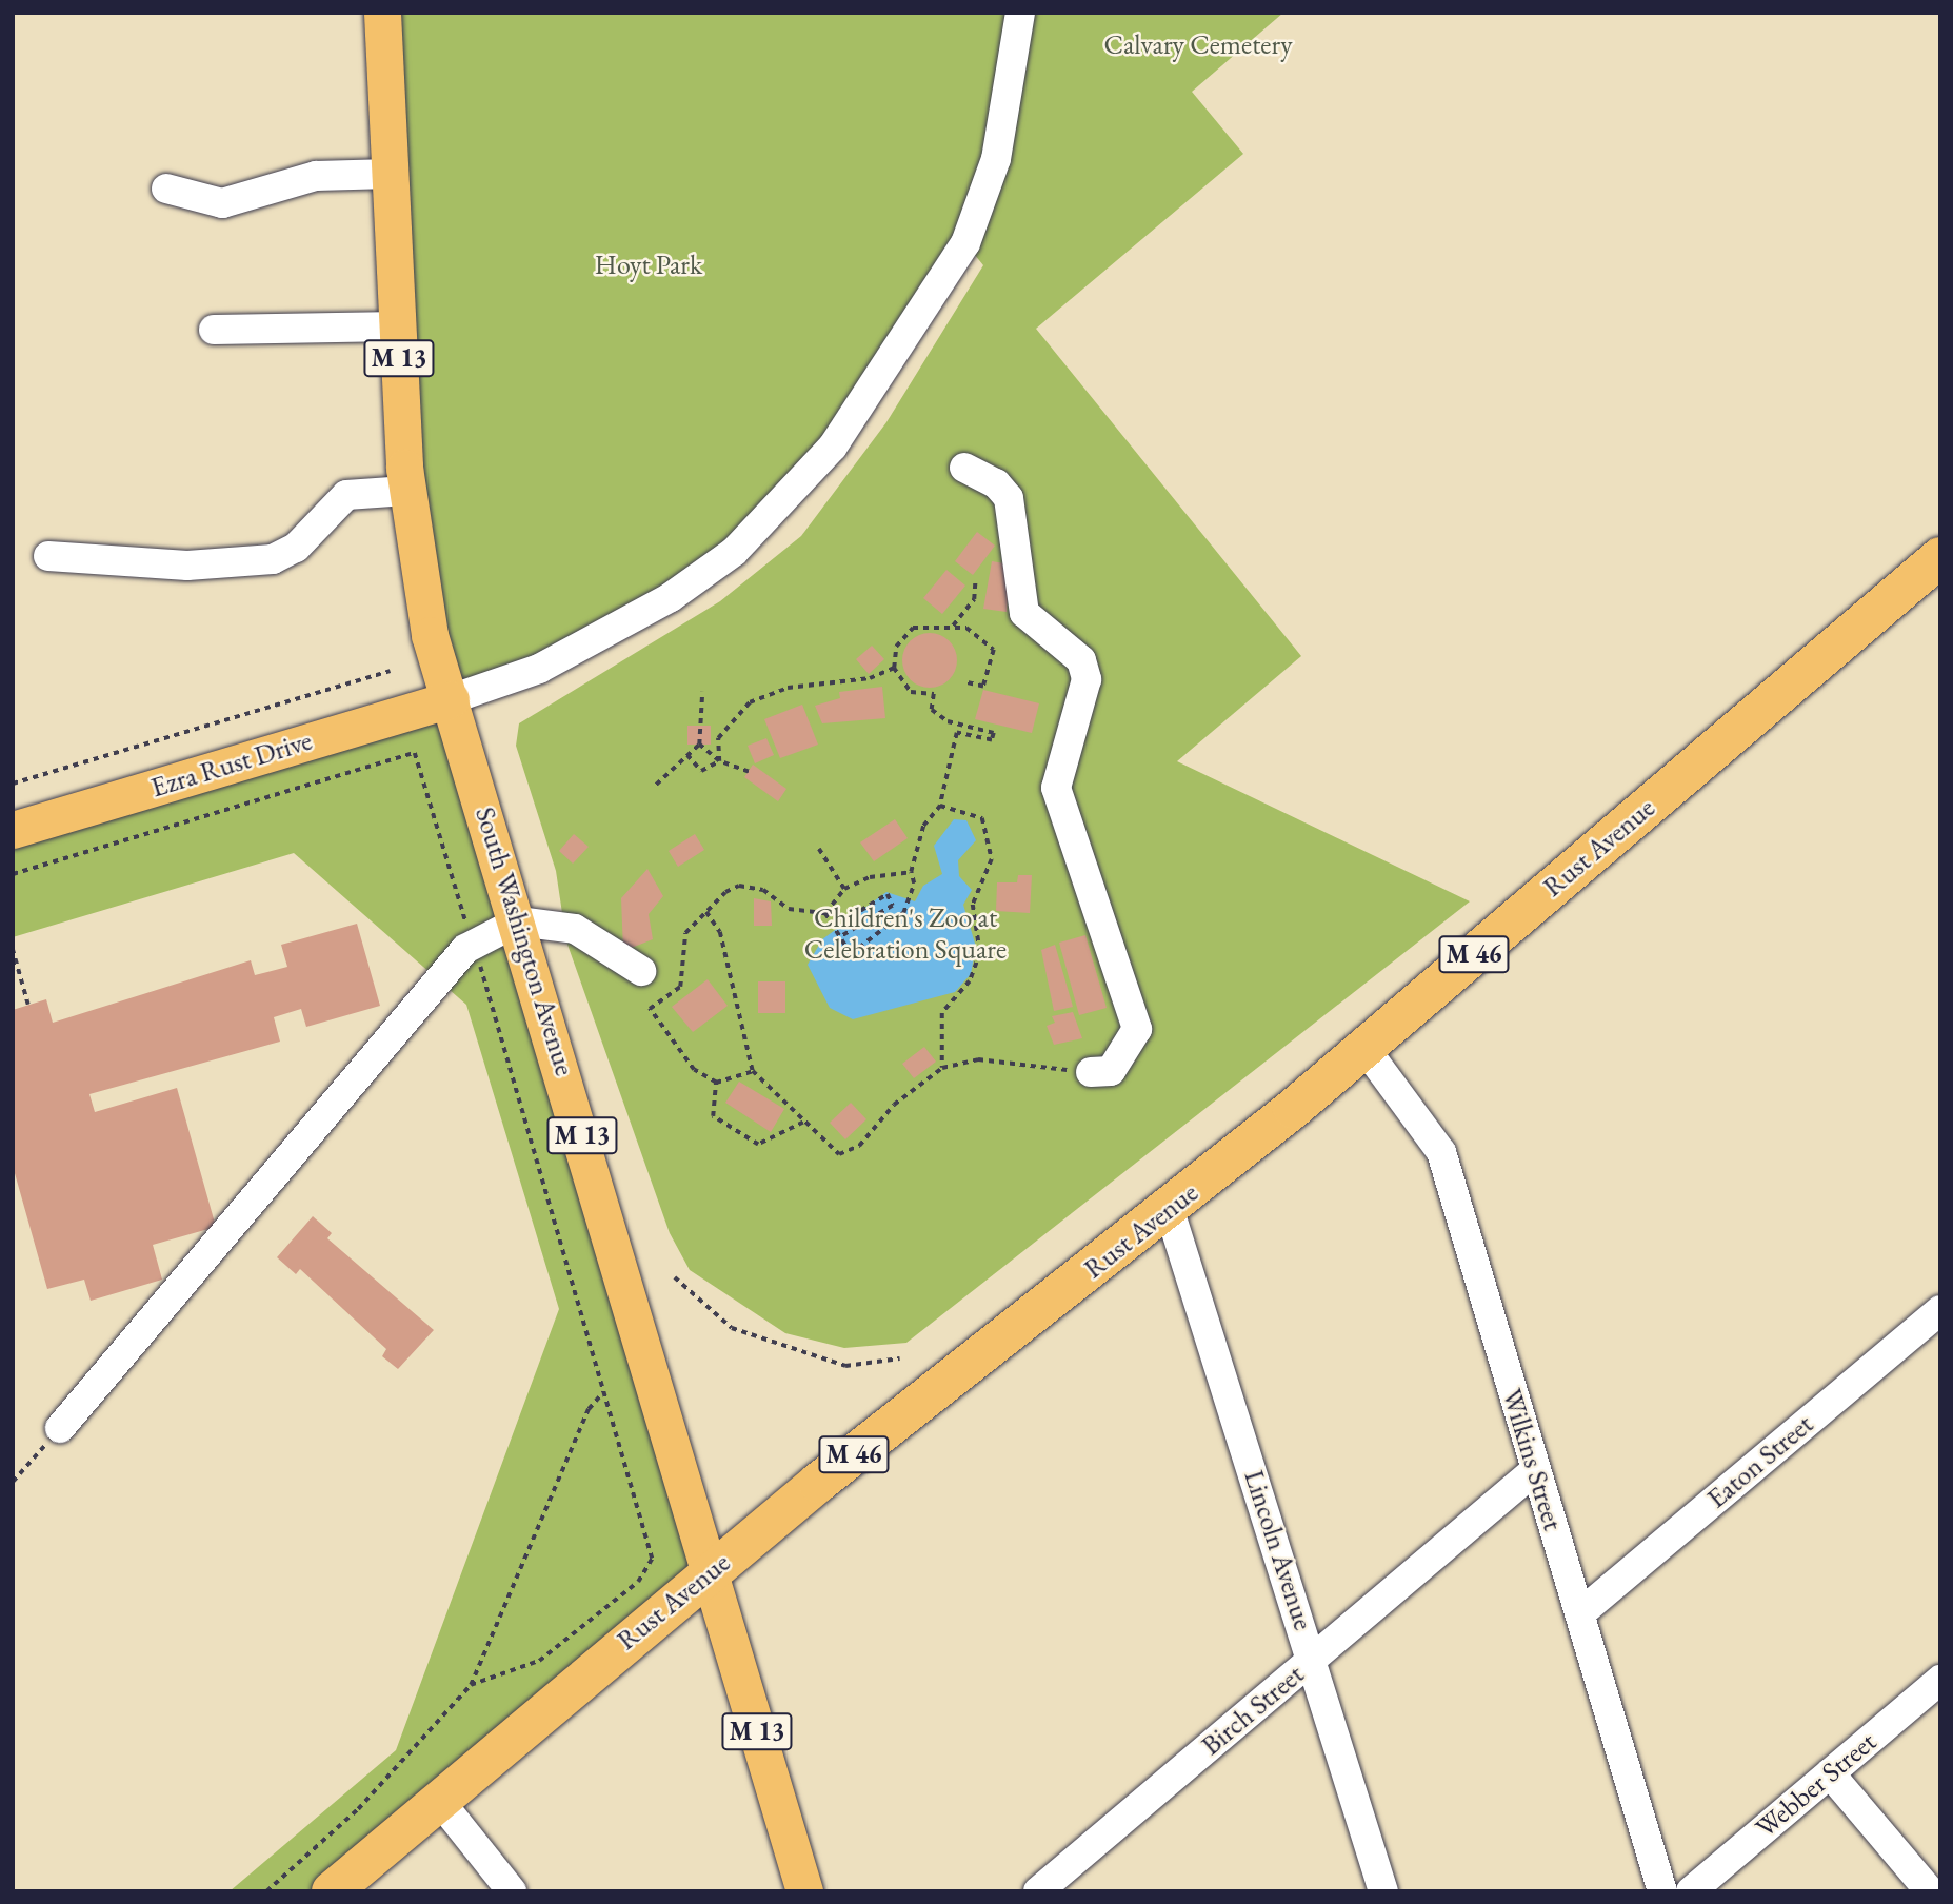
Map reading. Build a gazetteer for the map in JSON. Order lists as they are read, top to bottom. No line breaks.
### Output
{"streets":{"highway":["Rust Avenue","M 46"],"main road":["M 13","Ezra Rust Drive","South Washington Avenue"],"street":["Wilkins Street","Eaton Street","Lincoln Avenue","Birch Street","Webber Street"]},"crossings":[["Ezra Rust Drive","South Washington Avenue"],["Rust Avenue","South Washington Avenue"],["Rust Avenue","Wilkins Street"],["Rust Avenue","Lincoln Avenue"],["Wilkins Street","Eaton Street"],["Wilkins Street","Birch Street"],["Lincoln Avenue","Birch Street"]],"parks":["Calvary Cemetery","Hoyt Park","Children's Zoo at Celebration Square"]}
